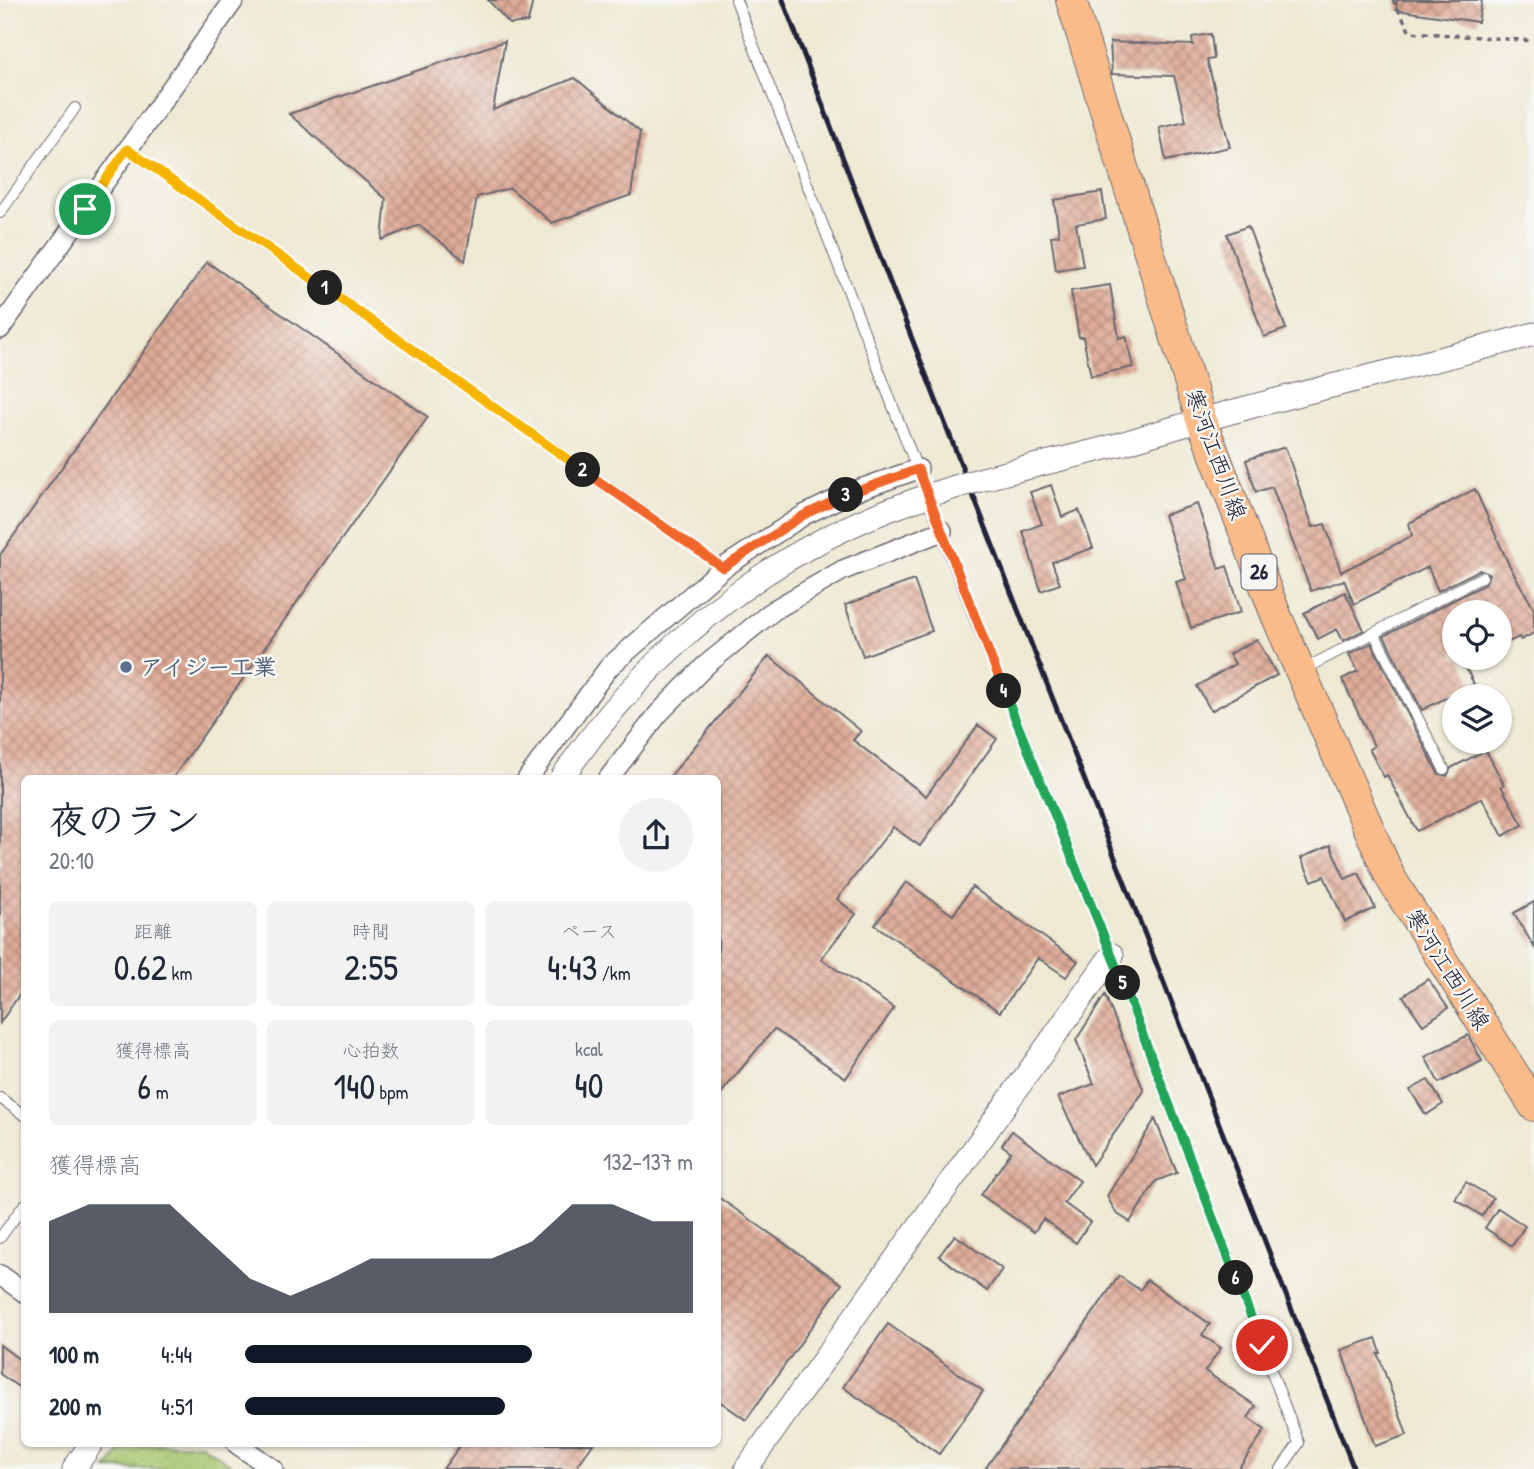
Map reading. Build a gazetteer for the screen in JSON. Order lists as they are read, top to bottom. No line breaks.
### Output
{"streets":{"main road":["寒河江西川線","26"]},"places":["アイジー工業"],"page":{"pins":["1","2","3","4","5","6"],"heading":["夜のラン","20:10"],"stats":[["距離","0.62 km"],["時間","2:55"],["ペース","4:43 /km"],["獲得標高","6 m"],["心拍数","140 bpm"],["kcal","40"]],"chart":["獲得標高","132–137 m"],"list":[{"name":"100 m","note":"4:44"},{"name":"200 m","note":"4:51"}]}}
